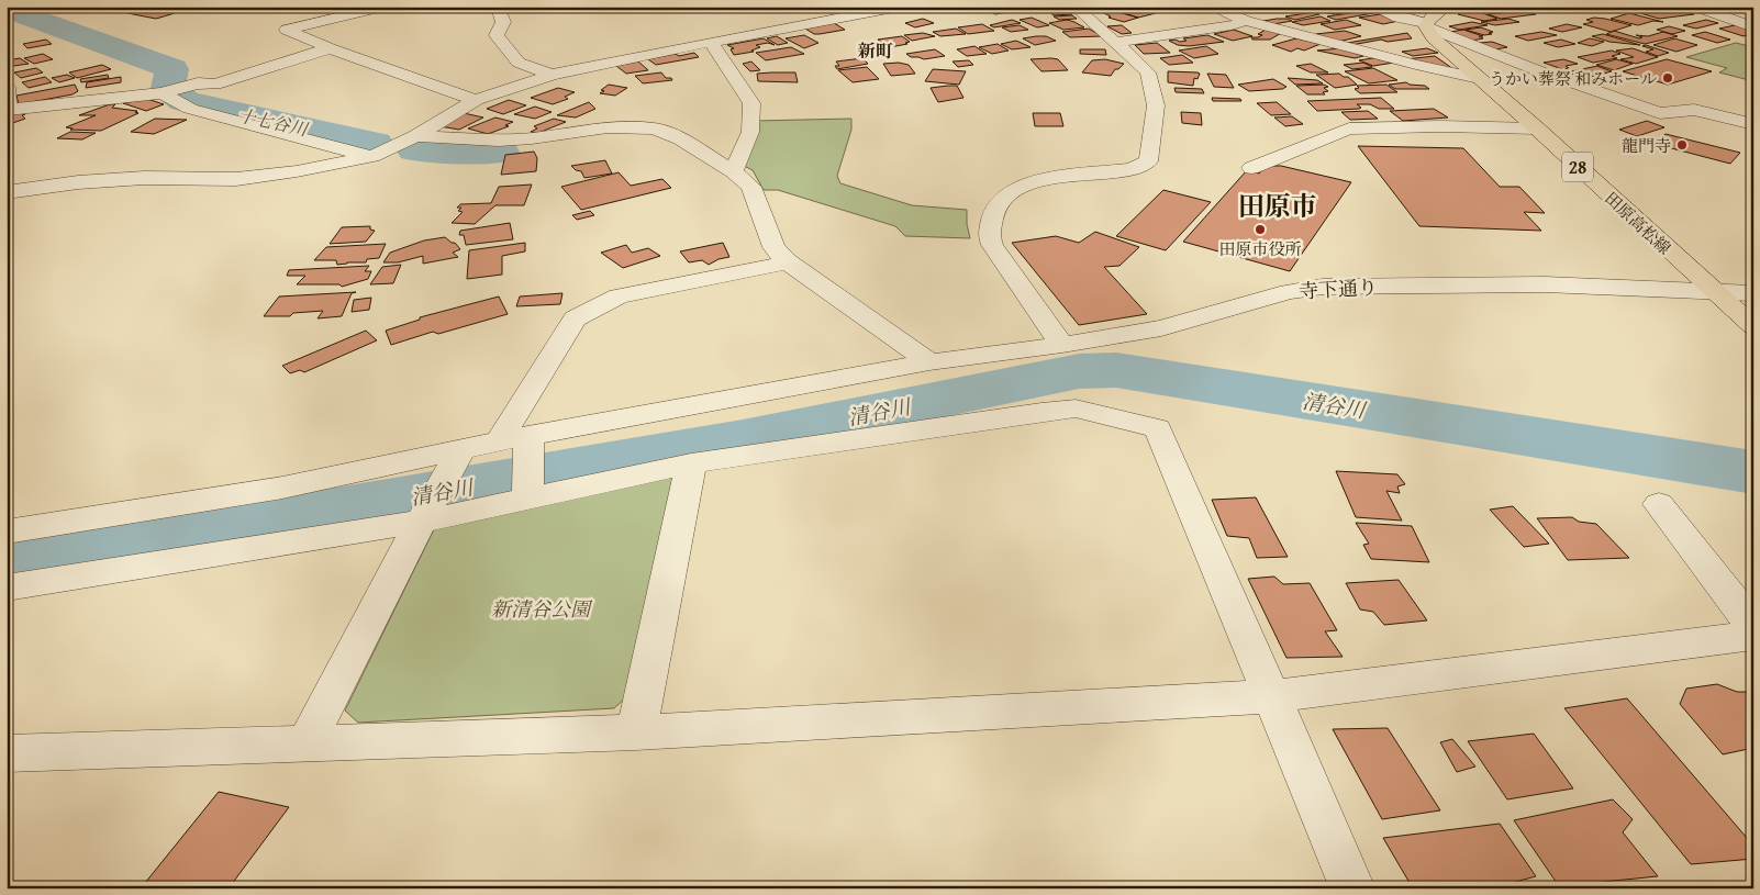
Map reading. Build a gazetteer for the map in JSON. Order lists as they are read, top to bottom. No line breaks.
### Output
{"streets":{"main road":["28","田原高松線"],"street":["寺下通り"]},"crossings":[["田原高松線","寺下通り"]],"districts":["新町","田原市"],"water":["十七谷川","清谷川"],"parks":["新清谷公園"],"places":["うかい葬祭 和みホール","龍門寺","田原市役所"]}
